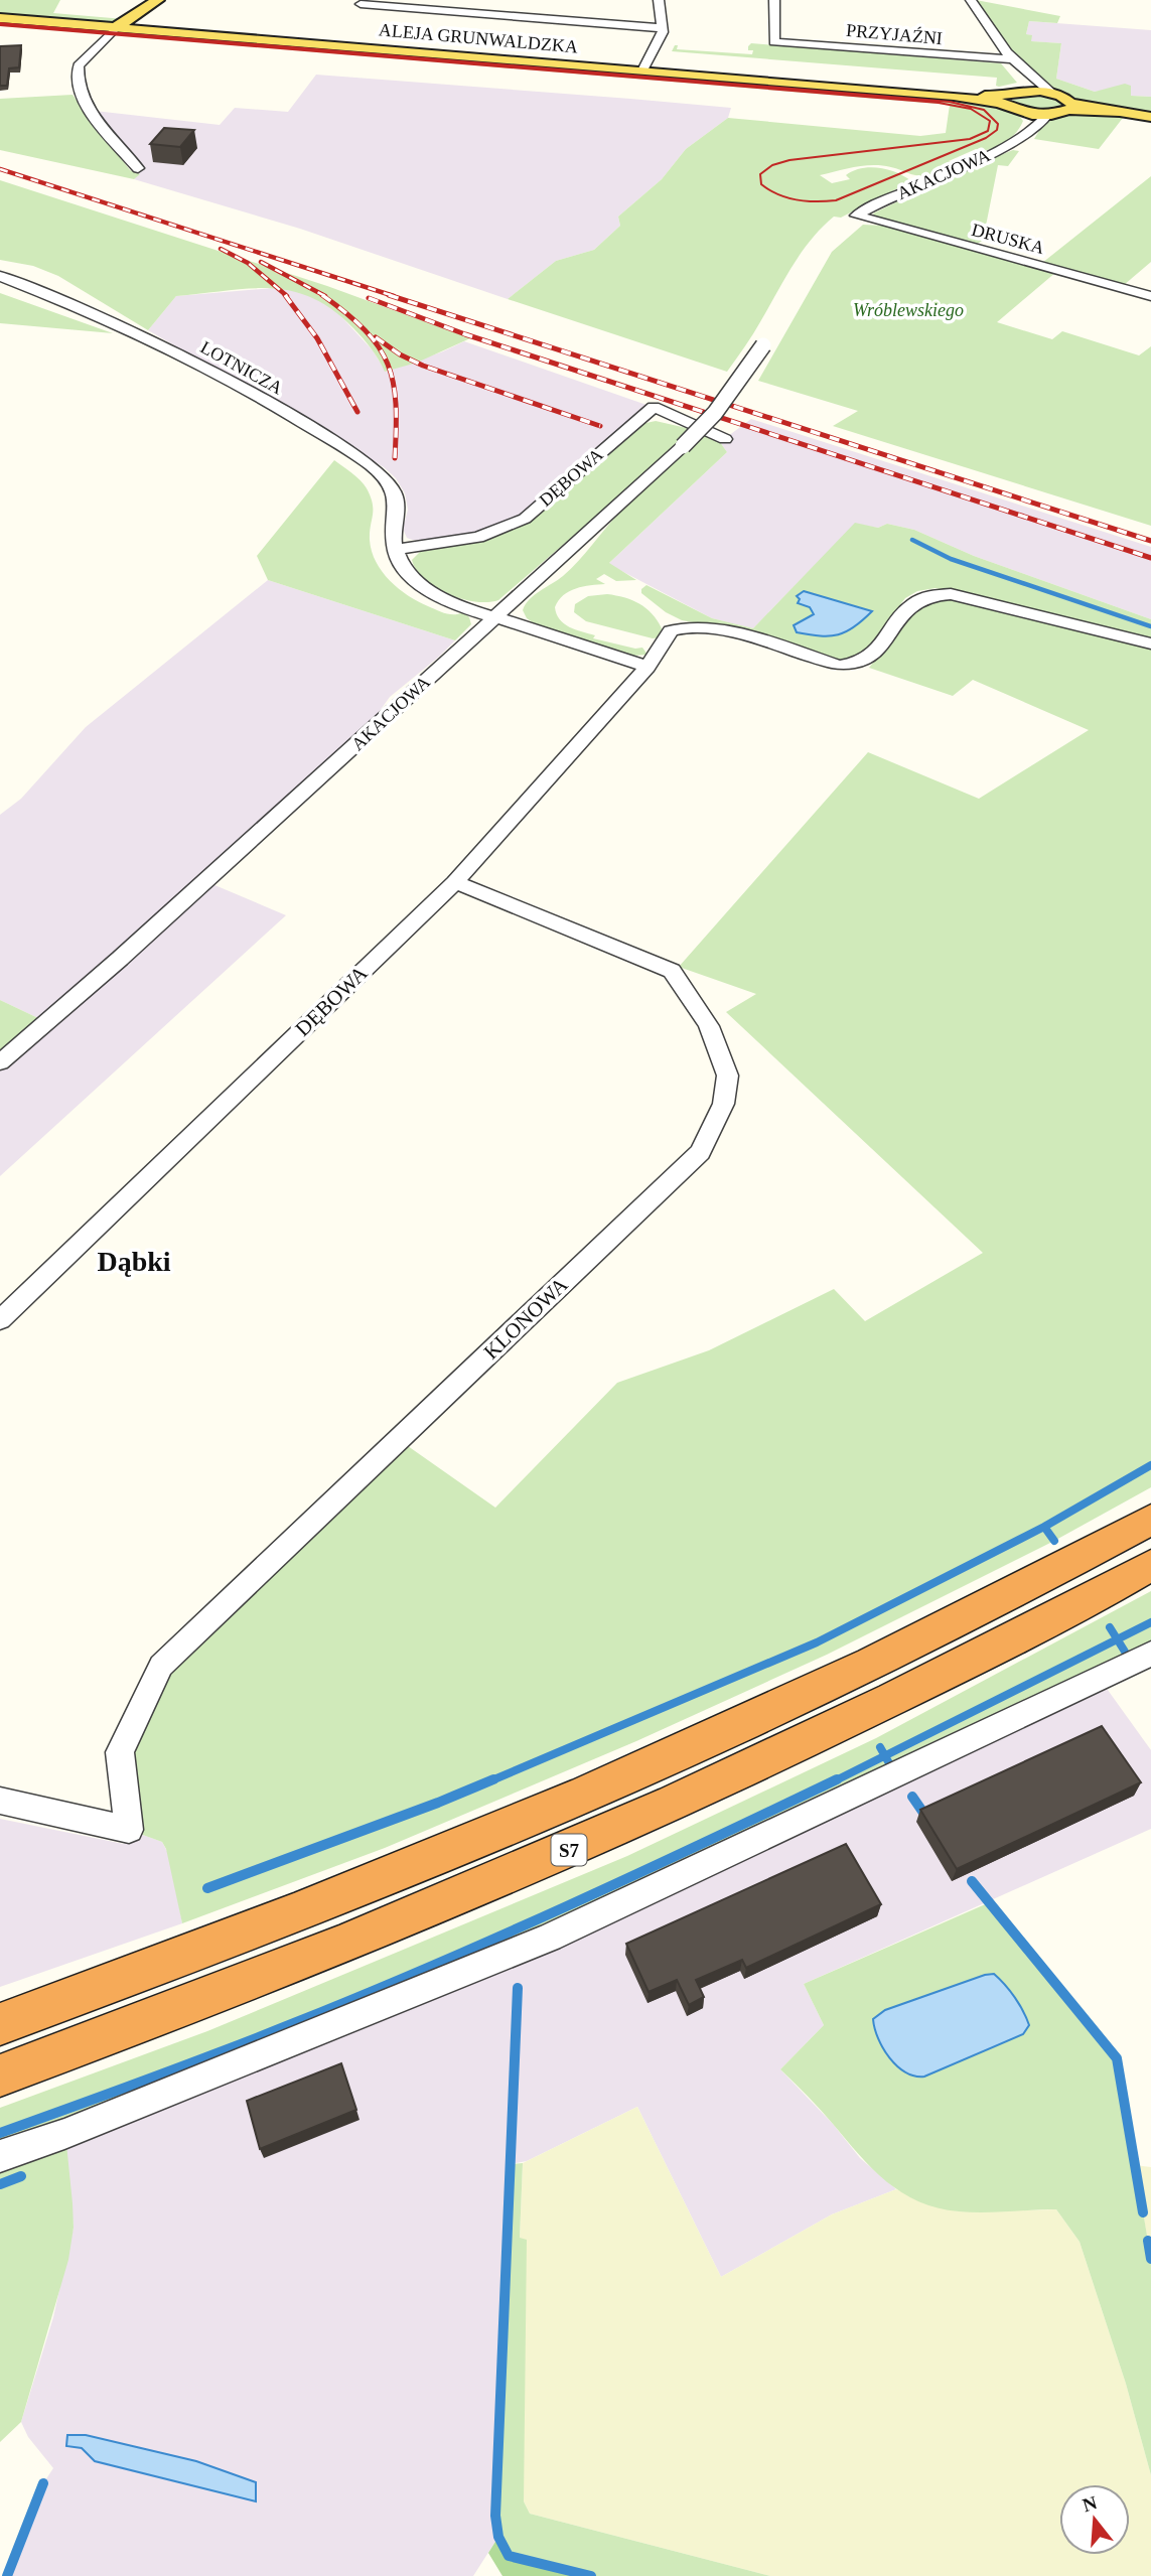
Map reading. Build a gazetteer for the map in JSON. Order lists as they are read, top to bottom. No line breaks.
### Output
{"streets":{"highway":["S7"],"main road":["ALEJA GRUNWALDZKA"],"street":["PRZYJAŹNI","AKACJOWA","DRUSKA","LOTNICZA","DĘBOWA","KLONOWA"]},"crossings":[["AKACJOWA","DRUSKA"],["LOTNICZA","DĘBOWA"],["DĘBOWA","KLONOWA"]],"districts":["Dąbki"],"parks":["Wróblewskiego"],"north":"top"}
